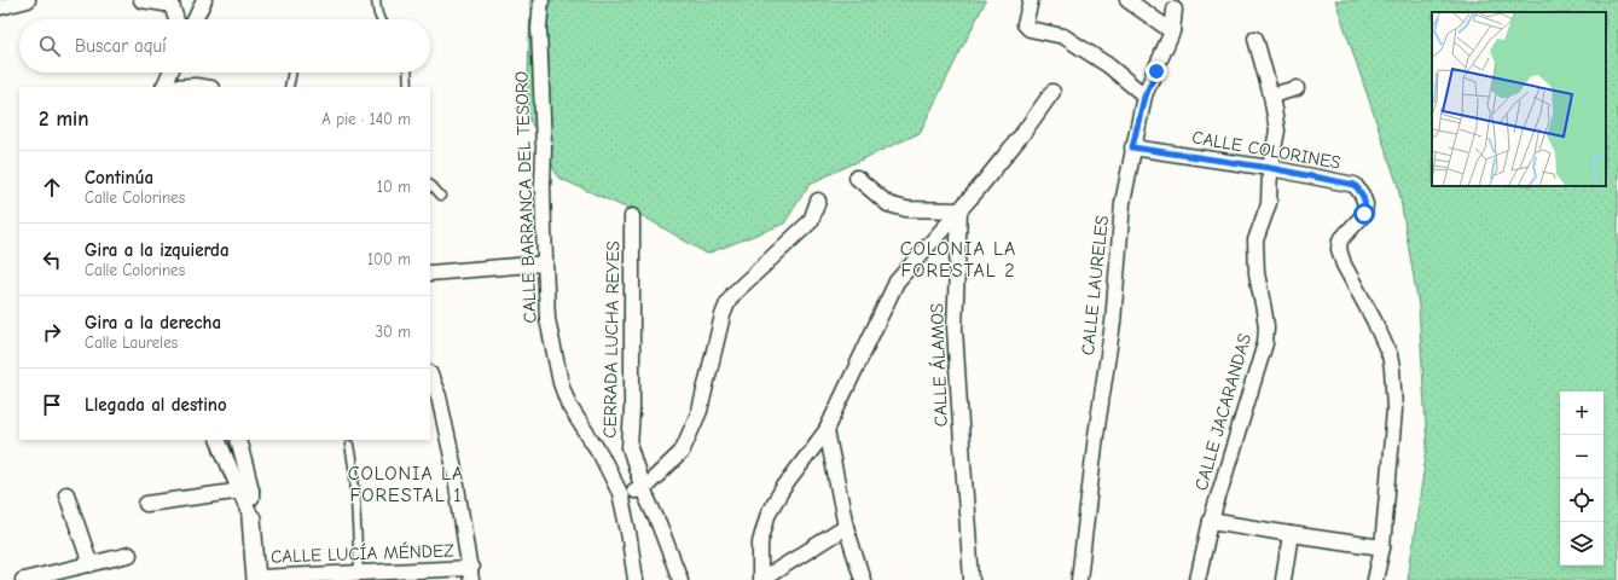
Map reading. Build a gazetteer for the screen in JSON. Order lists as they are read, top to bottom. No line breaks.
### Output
{"streets":{"street":["CALLE COLORINES","CALLE BARRANCA DEL TESORO","CALLE LAURELES","CERRADA LUCHA REYES","CALLE ÁLAMOS","CALLE JACARANDAS","CALLE LUCÍA MÉNDEZ"]},"crossings":[["CALLE COLORINES","CALLE LAURELES"],["CALLE COLORINES","CALLE JACARANDAS"]],"districts":["COLONIA LA FORESTAL 2","COLONIA LA FORESTAL 1"],"page":{"search":"Buscar aquí","heading":["2 min","A pie · 140 m"],"list":[["Continúa","Calle Colorines","10 m"],["Gira a la izquierda","Calle Colorines","100 m"],["Gira a la derecha","Calle Laureles","30 m"],"Llegada al destino"],"map_buttons":["+","−"]}}
